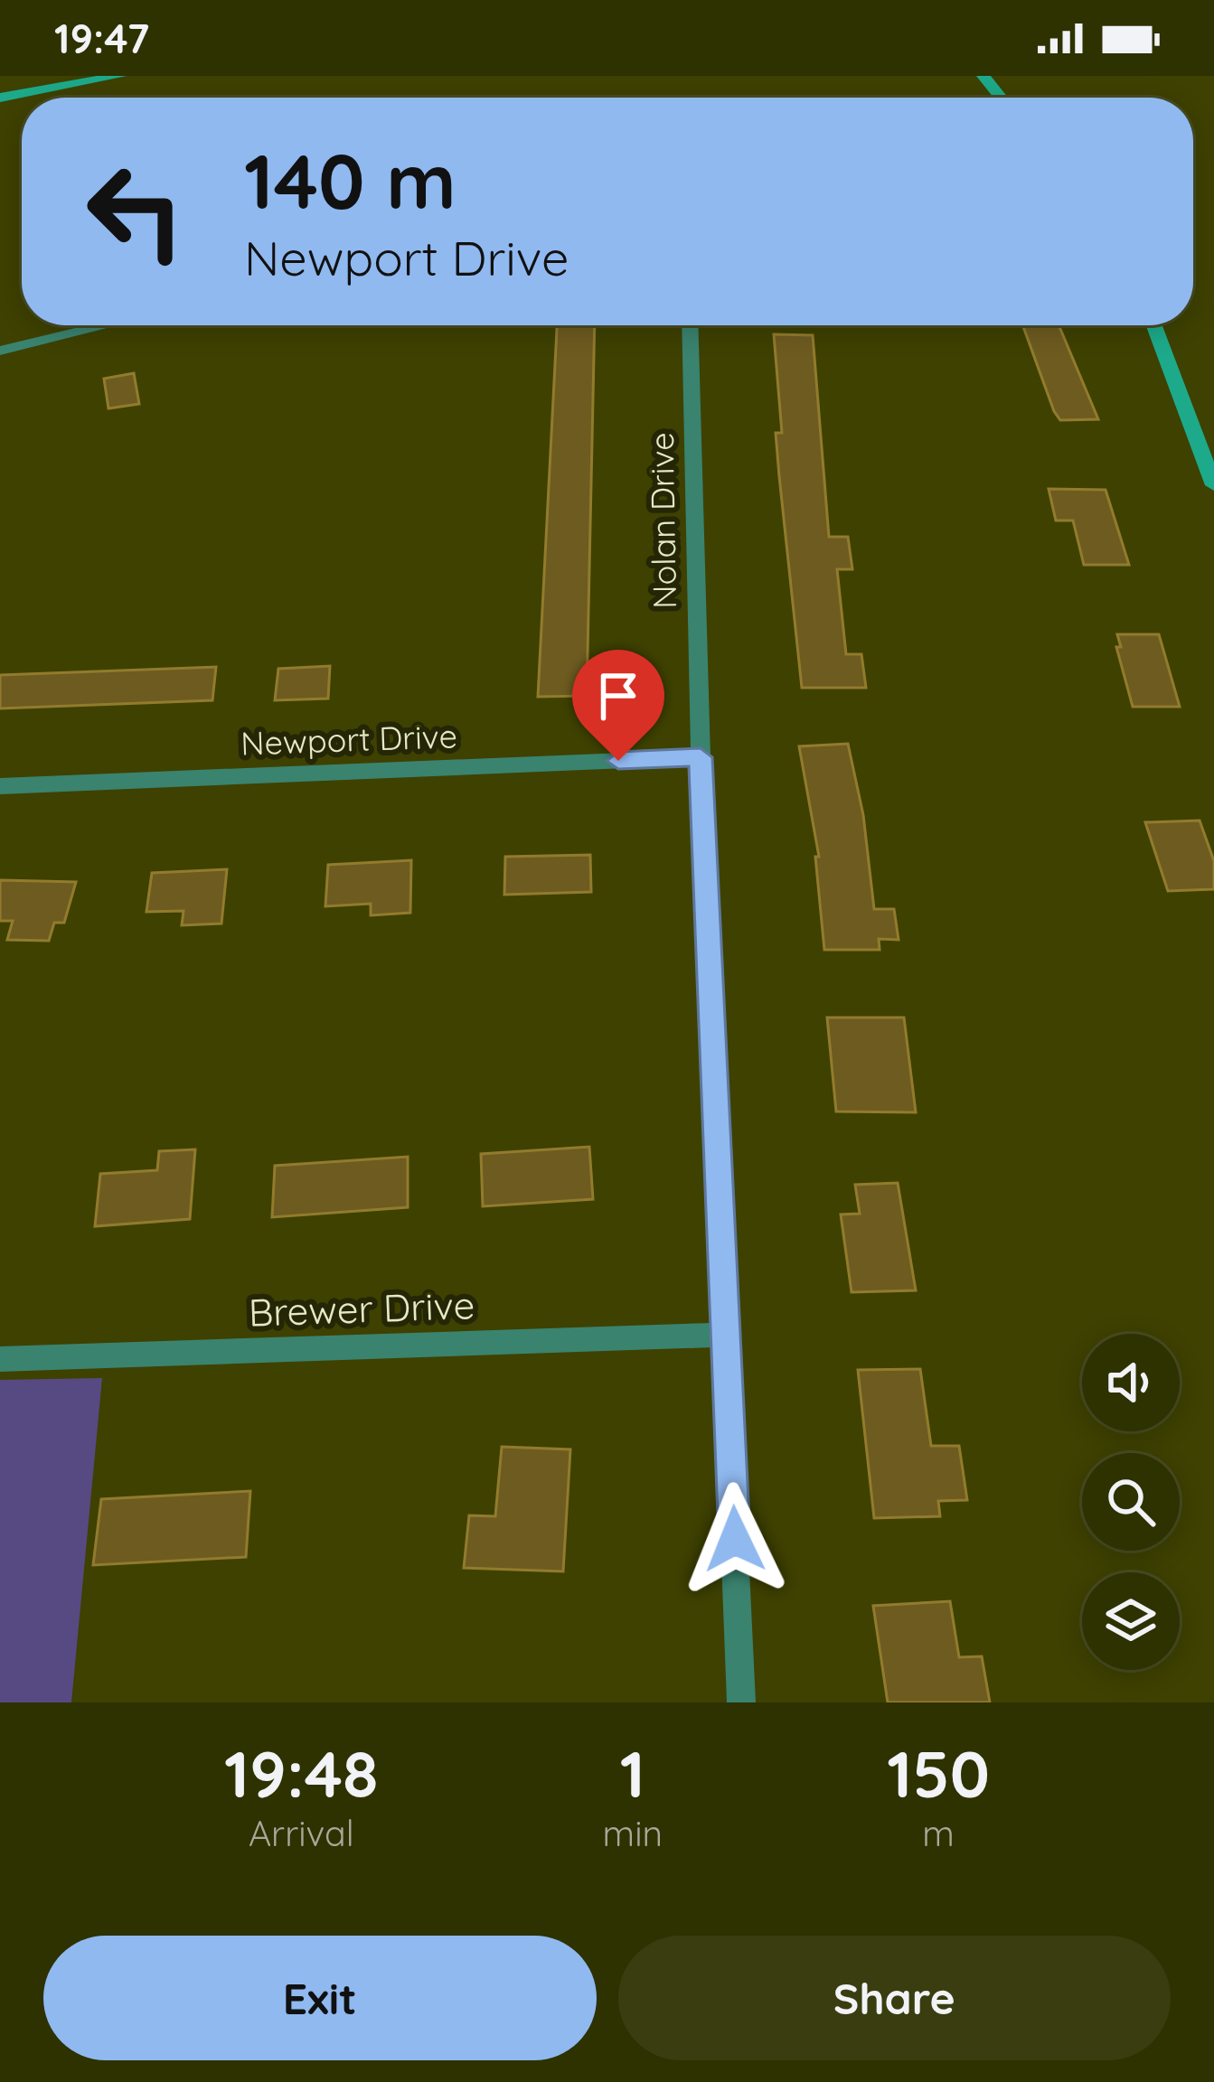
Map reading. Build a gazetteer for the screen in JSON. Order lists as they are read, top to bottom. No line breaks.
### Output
{"streets":{"street":["Nolan Drive","Newport Drive","Brewer Drive"]},"crossings":[["Nolan Drive","Newport Drive"],["Nolan Drive","Brewer Drive"]],"page":{"status":"19:47","turn":["140 m","Newport Drive"],"eta":["19:48","Arrival","1","min","150","m"],"buttons":["Exit","Share"]}}
